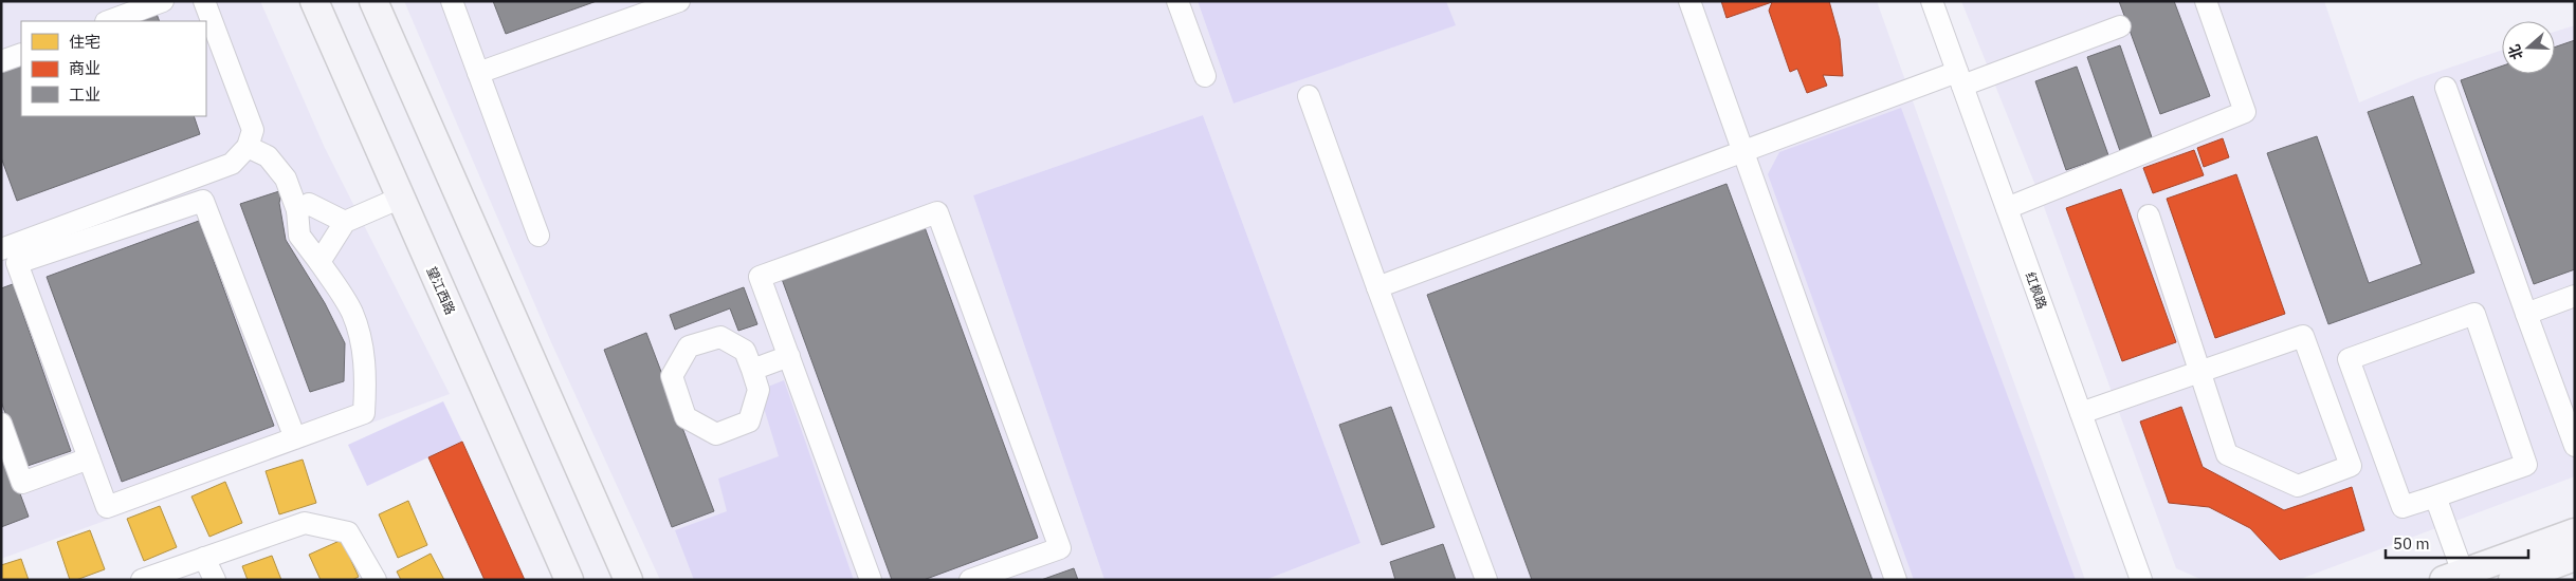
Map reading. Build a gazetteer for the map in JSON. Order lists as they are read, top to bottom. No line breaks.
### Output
{"streets":{"main road":["望江西路"],"street":["红枫路"]},"legend":["住宅","商业","工业"],"scale_bar":"50 m","north":"left"}
